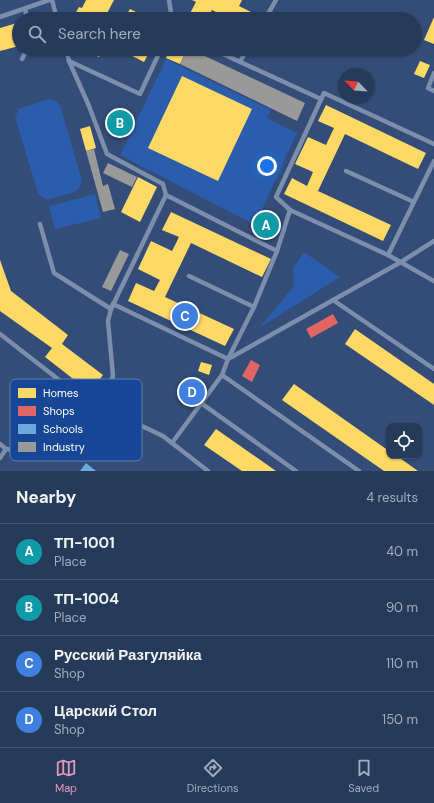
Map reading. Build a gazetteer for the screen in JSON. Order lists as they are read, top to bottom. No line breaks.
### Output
{"legend":["Homes","Shops","Schools","Industry"],"north":"top left","page":{"search":"Search here","pins":["B","A","C","D"],"heading":["Nearby","4 results"],"list":[{"mark":"A","name":"ТП-1001","note":"Place","value":"40 m"},{"mark":"B","name":"ТП-1004","note":"Place","value":"90 m"},{"mark":"C","name":"Русский Разгуляйка","note":"Shop","value":"110 m"},{"mark":"D","name":"Царский Стол","note":"Shop","value":"150 m"}],"nav":["Map","Directions","Saved"]}}
